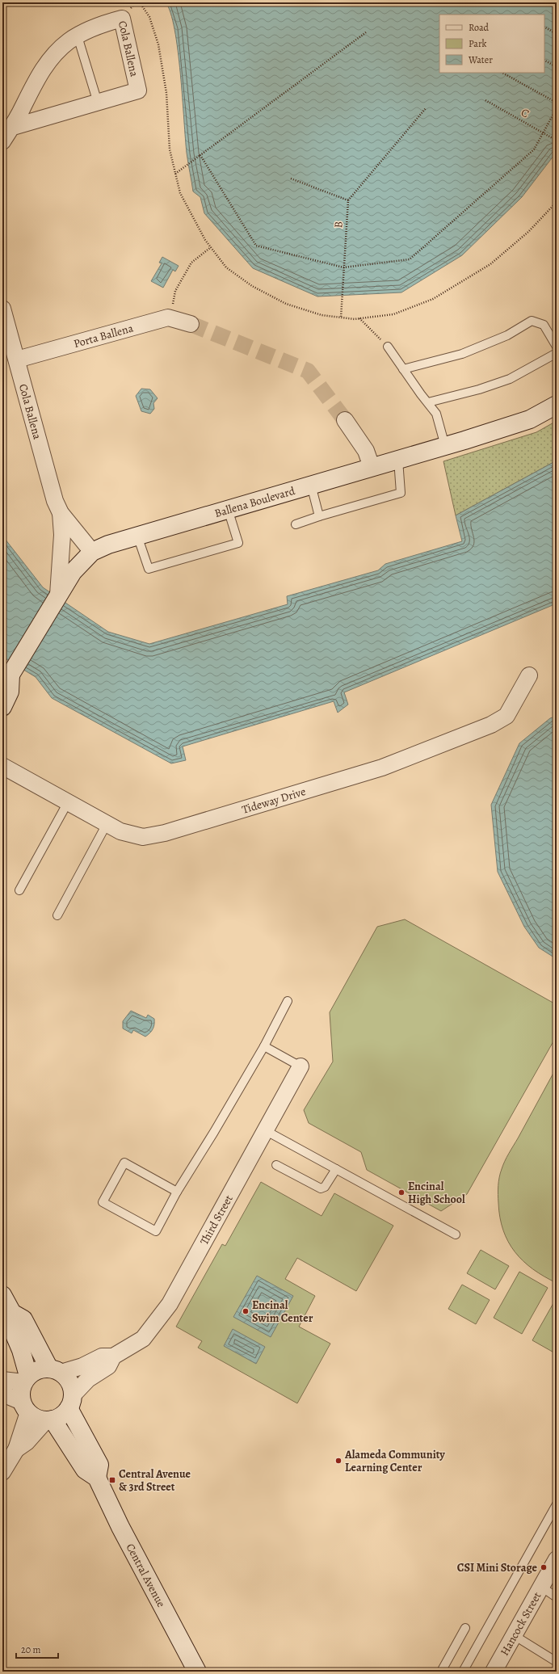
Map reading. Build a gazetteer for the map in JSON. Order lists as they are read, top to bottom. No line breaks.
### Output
{"streets":{"street":["Cola Ballena","Porta Ballena","Ballena Boulevard","Tideway Drive","Third Street","Central Avenue","Hancock Street"],"path":["C","B"]},"crossings":[["Cola Ballena","Porta Ballena"],["Cola Ballena","Ballena Boulevard"],["Third Street","Central Avenue"]],"places":{"other":["Encinal High School","Encinal Swim Center","Alameda Community Learning Center","CSI Mini Storage"],"transit":["Central Avenue & 3rd Street"]},"legend":["Road","Park","Water"],"scale_bar":"20 m"}
